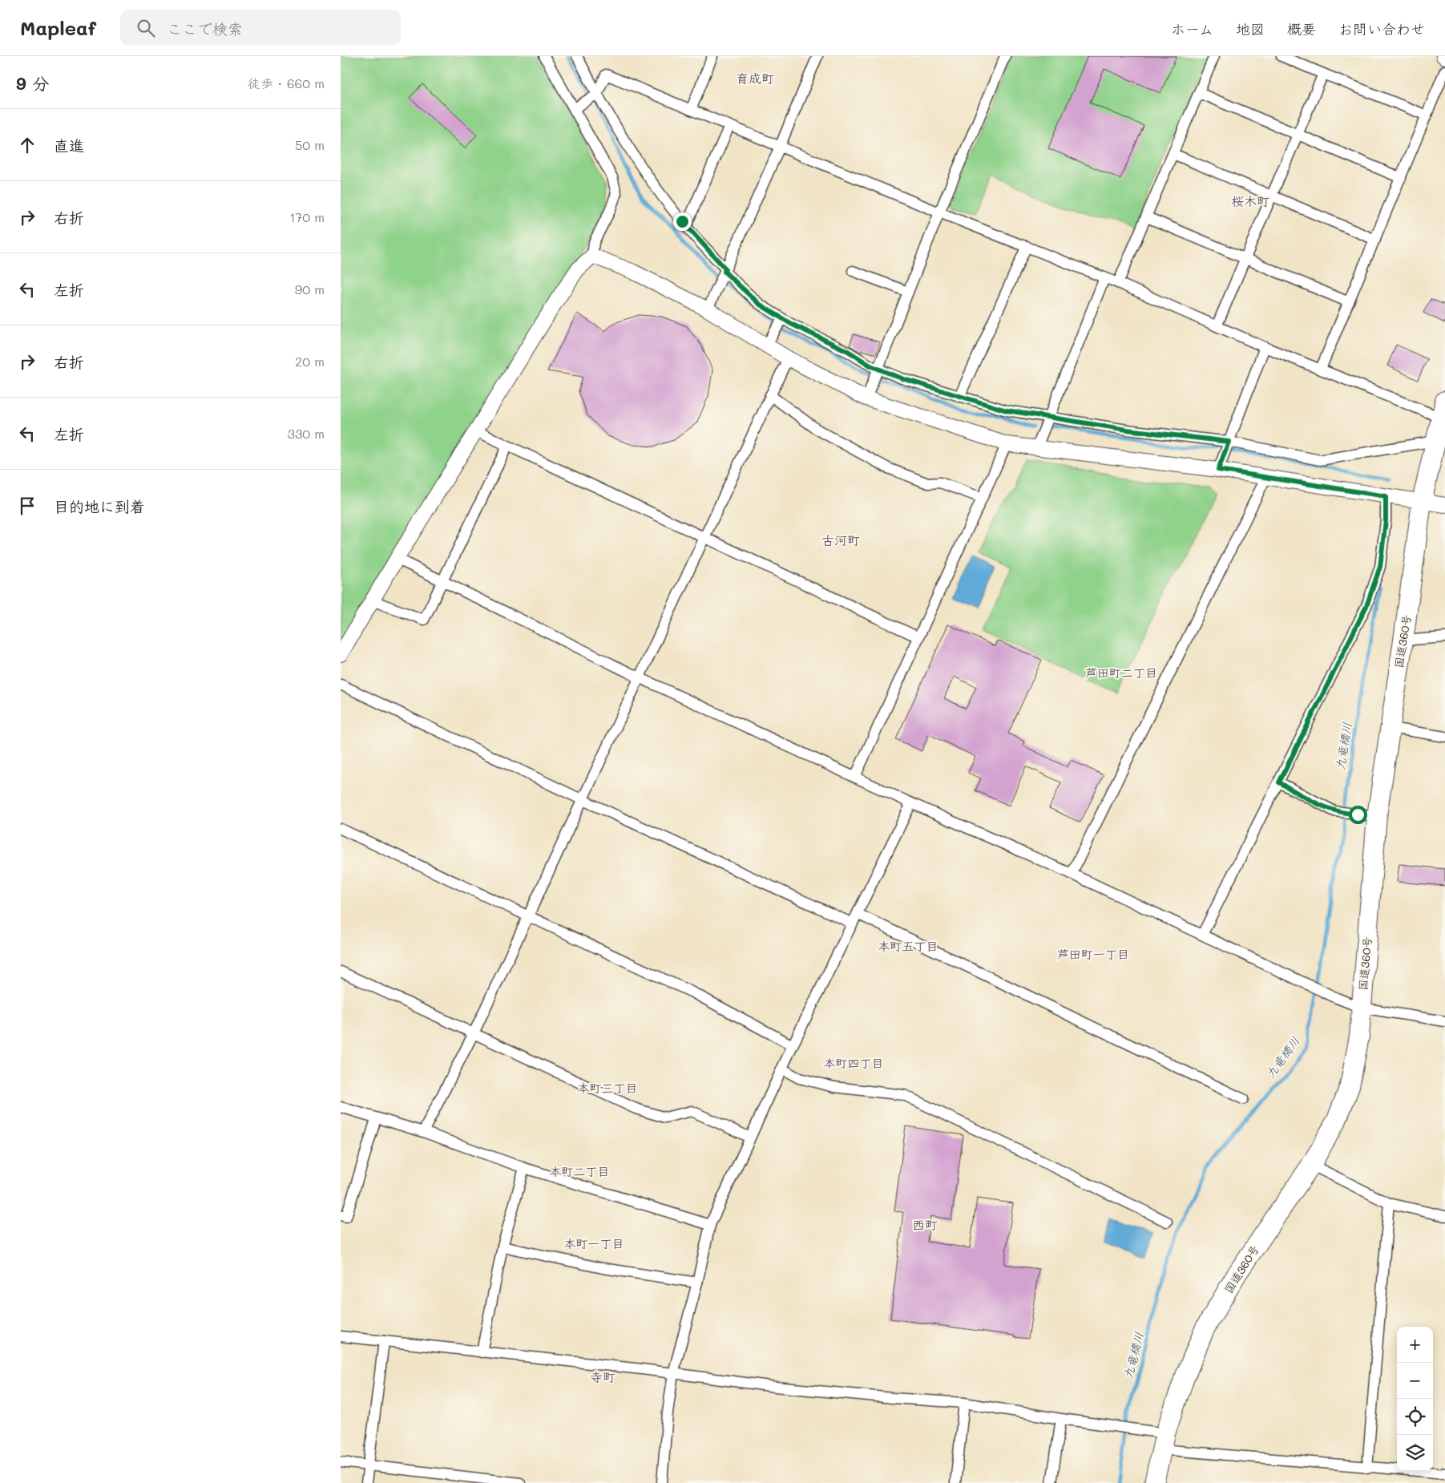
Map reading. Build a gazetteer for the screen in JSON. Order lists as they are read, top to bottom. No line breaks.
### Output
{"streets":{"highway":["国道360号"]},"districts":["育成町","桜木町","古河町","芦田町二丁目","本町五丁目","芦田町一丁目","本町四丁目","本町三丁目","本町二丁目","西町","本町一丁目","寺町"],"water":["九竜橋川"],"page":{"header":"Mapleaf","search":"ここで検索","nav":["ホーム","地図","概要","お問い合わせ"],"heading":["9 分","徒歩 · 660 m"],"list":[["直進","50 m"],["右折","170 m"],["左折","90 m"],["右折","20 m"],["左折","330 m"],"目的地に到着"],"map_buttons":["+","−"]}}
